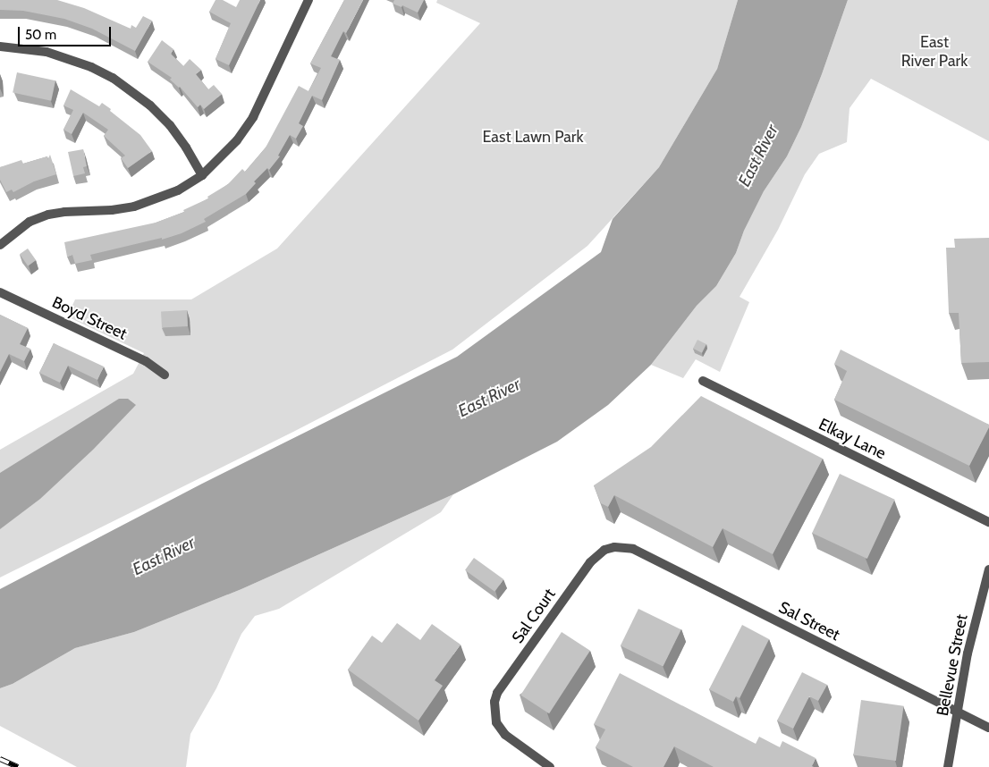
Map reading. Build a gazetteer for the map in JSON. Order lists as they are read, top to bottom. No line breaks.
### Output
{"streets":{"street":["Boyd Street","Elkay Lane","Sal Court","Sal Street","Bellevue Street"]},"crossings":[["Sal Court","Sal Street"],["Sal Street","Bellevue Street"]],"water":["East River"],"parks":["East River Park","East Lawn Park"],"scale_bar":"50 m"}
